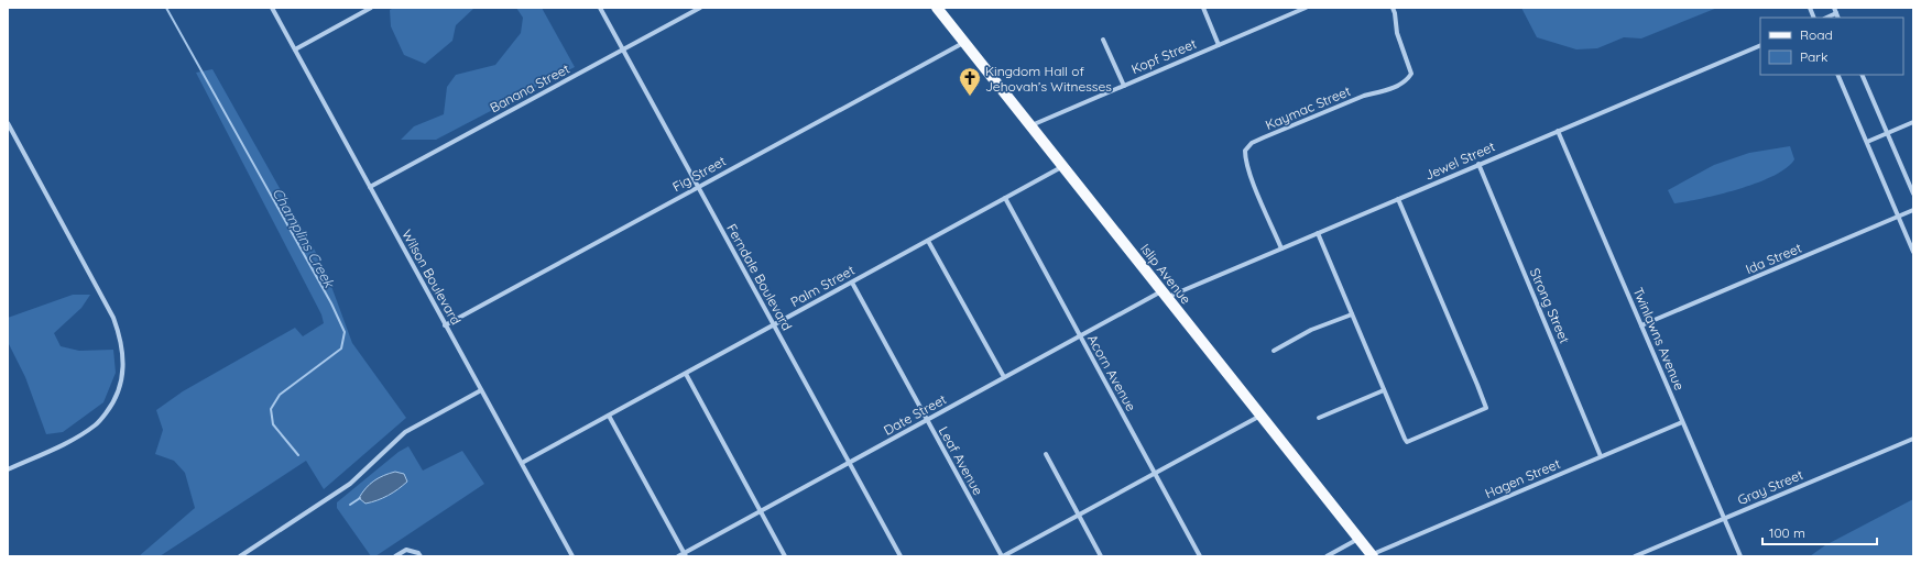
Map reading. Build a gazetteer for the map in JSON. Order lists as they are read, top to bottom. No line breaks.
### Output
{"streets":{"main road":["Islip Avenue"],"street":["Kopf Street","Banana Street","Kaymac Street","Jewel Street","Fig Street","Ida Street","Wilson Boulevard","Ferndale Boulevard","Palm Street","Strong Street","Twinlawns Avenue","Acorn Avenue","Date Street","Leaf Avenue","Hagen Street","Gray Street"]},"crossings":[["Kopf Street","Islip Avenue"],["Banana Street","Wilson Boulevard"],["Banana Street","Ferndale Boulevard"],["Kaymac Street","Jewel Street"],["Jewel Street","Islip Avenue"],["Jewel Street","Strong Street"],["Jewel Street","Twinlawns Avenue"],["Jewel Street","Date Street"],["Fig Street","Islip Avenue"],["Fig Street","Wilson Boulevard"],["Fig Street","Ferndale Boulevard"],["Ida Street","Twinlawns Avenue"],["Islip Avenue","Palm Street"],["Islip Avenue","Date Street"],["Islip Avenue","Hagen Street"],["Wilson Boulevard","Palm Street"],["Ferndale Boulevard","Palm Street"],["Ferndale Boulevard","Date Street"],["Palm Street","Acorn Avenue"],["Palm Street","Leaf Avenue"],["Strong Street","Hagen Street"],["Twinlawns Avenue","Hagen Street"],["Twinlawns Avenue","Gray Street"],["Acorn Avenue","Date Street"],["Date Street","Leaf Avenue"]],"water":["Champlins Creek"],"places":{"church":["Kingdom Hall of Jehovah’s Witnesses"]},"legend":["Road","Park"],"scale_bar":"100 m"}
